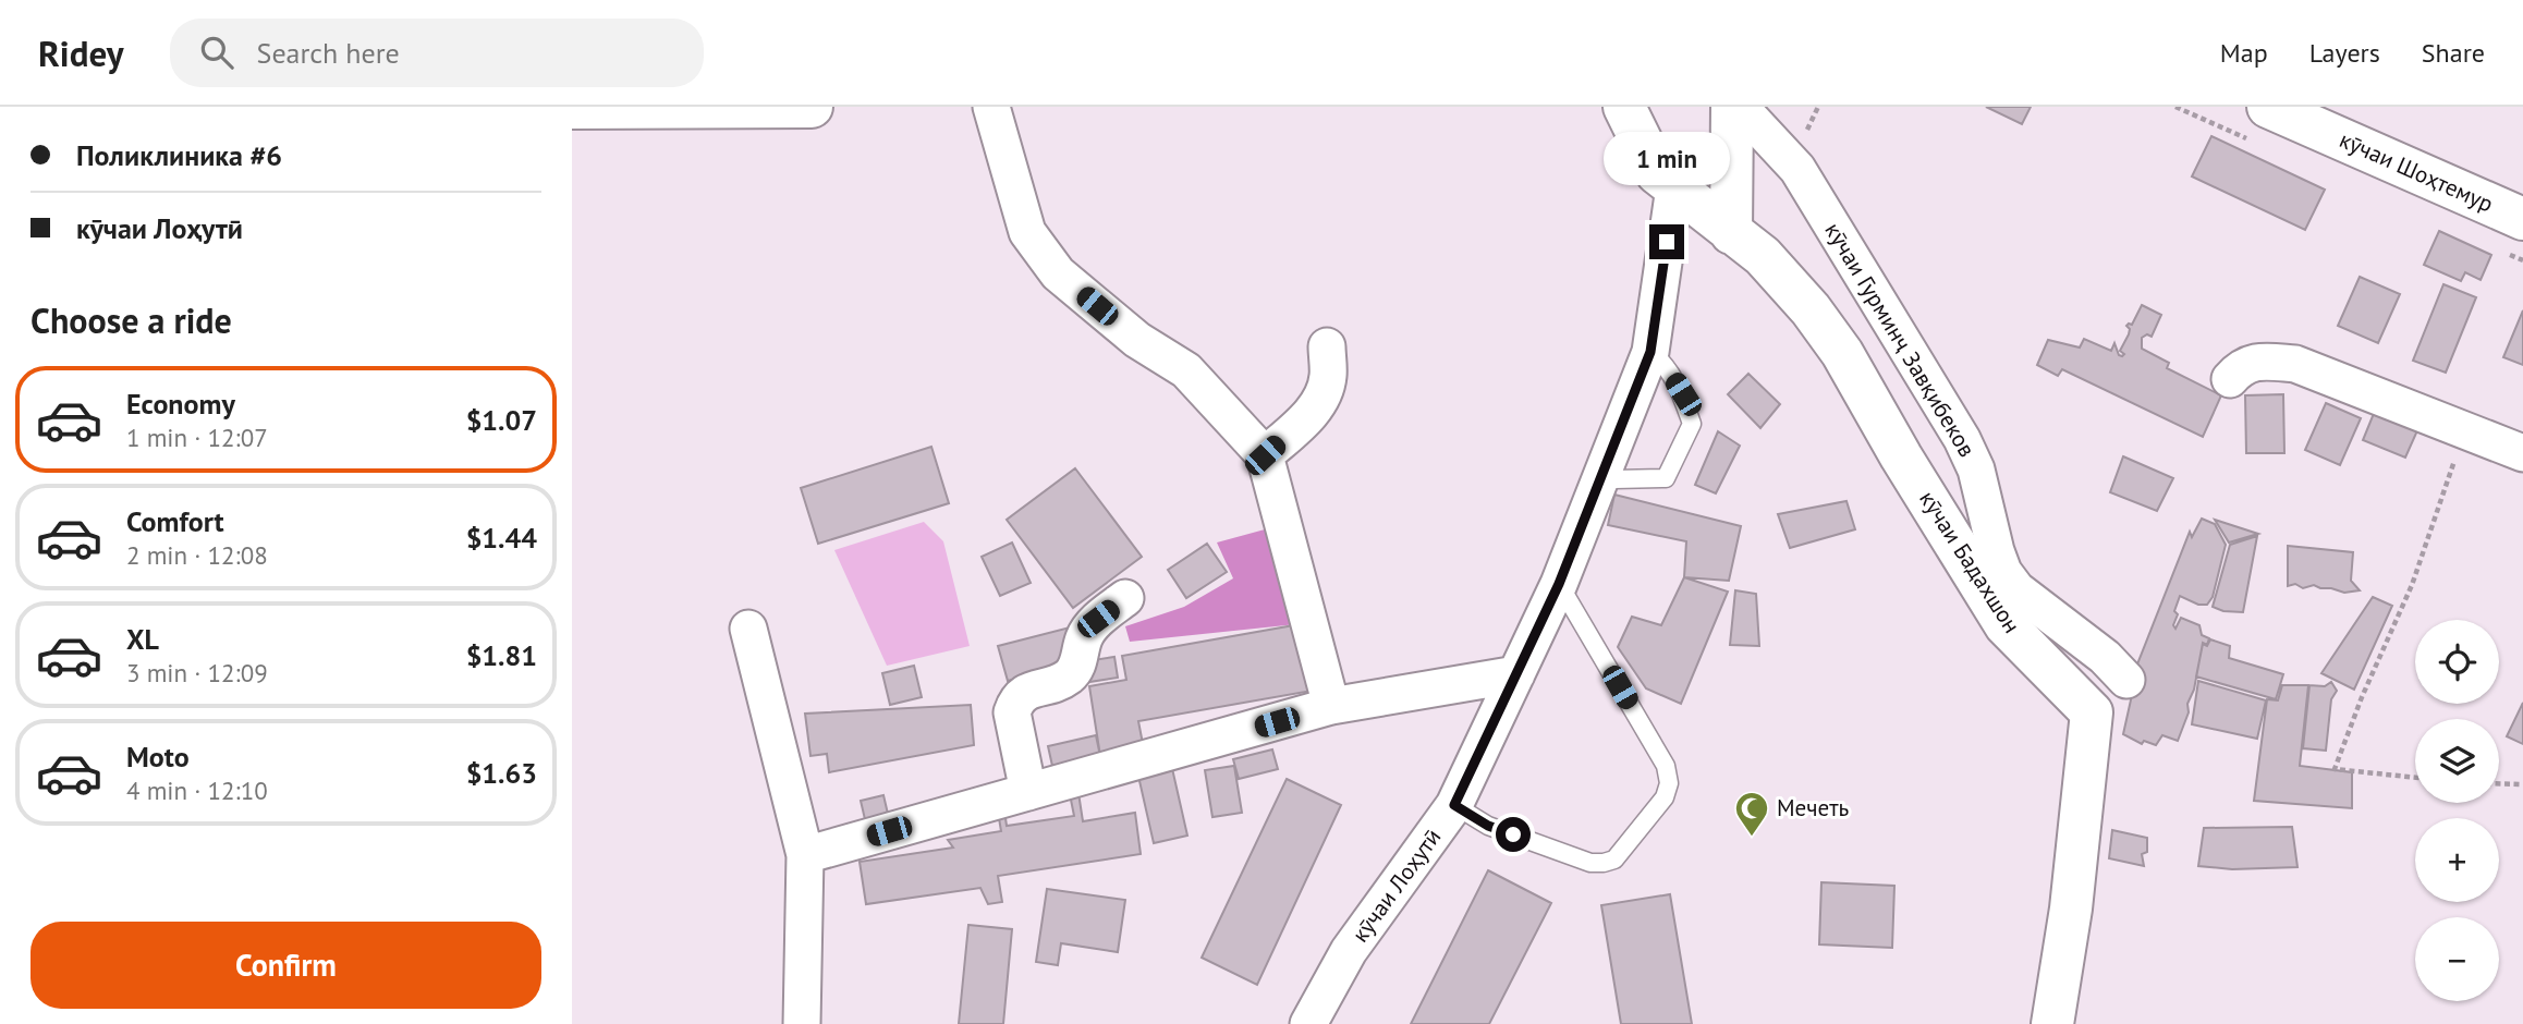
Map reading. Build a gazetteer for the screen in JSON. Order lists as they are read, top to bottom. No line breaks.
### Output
{"streets":{"main road":["кӯчаи Шоҳтемур","кӯчаи Бадахшон"],"street":["кӯчаи Гурминҷ Завқибеков","кӯчаи Лоҳутӣ"]},"crossings":[["кӯчаи Бадахшон","кӯчаи Лоҳутӣ"]],"places":{"mosque":["Мечеть"]},"page":{"header":"Ridey","search":"Search here","nav":["Map","Layers","Share"],"banner":["Поликлиника #6","кӯчаи Лоҳутӣ"],"bubble":"1 min","heading":"Choose a ride","list":[{"name":"Economy","note":"1 min · 12:07","value":"$1.07"},{"name":"Comfort","note":"2 min · 12:08","value":"$1.44"},{"name":"XL","note":"3 min · 12:09","value":"$1.81"},{"name":"Moto","note":"4 min · 12:10","value":"$1.63"}],"map_buttons":["+","−"],"buttons":"Confirm"}}
